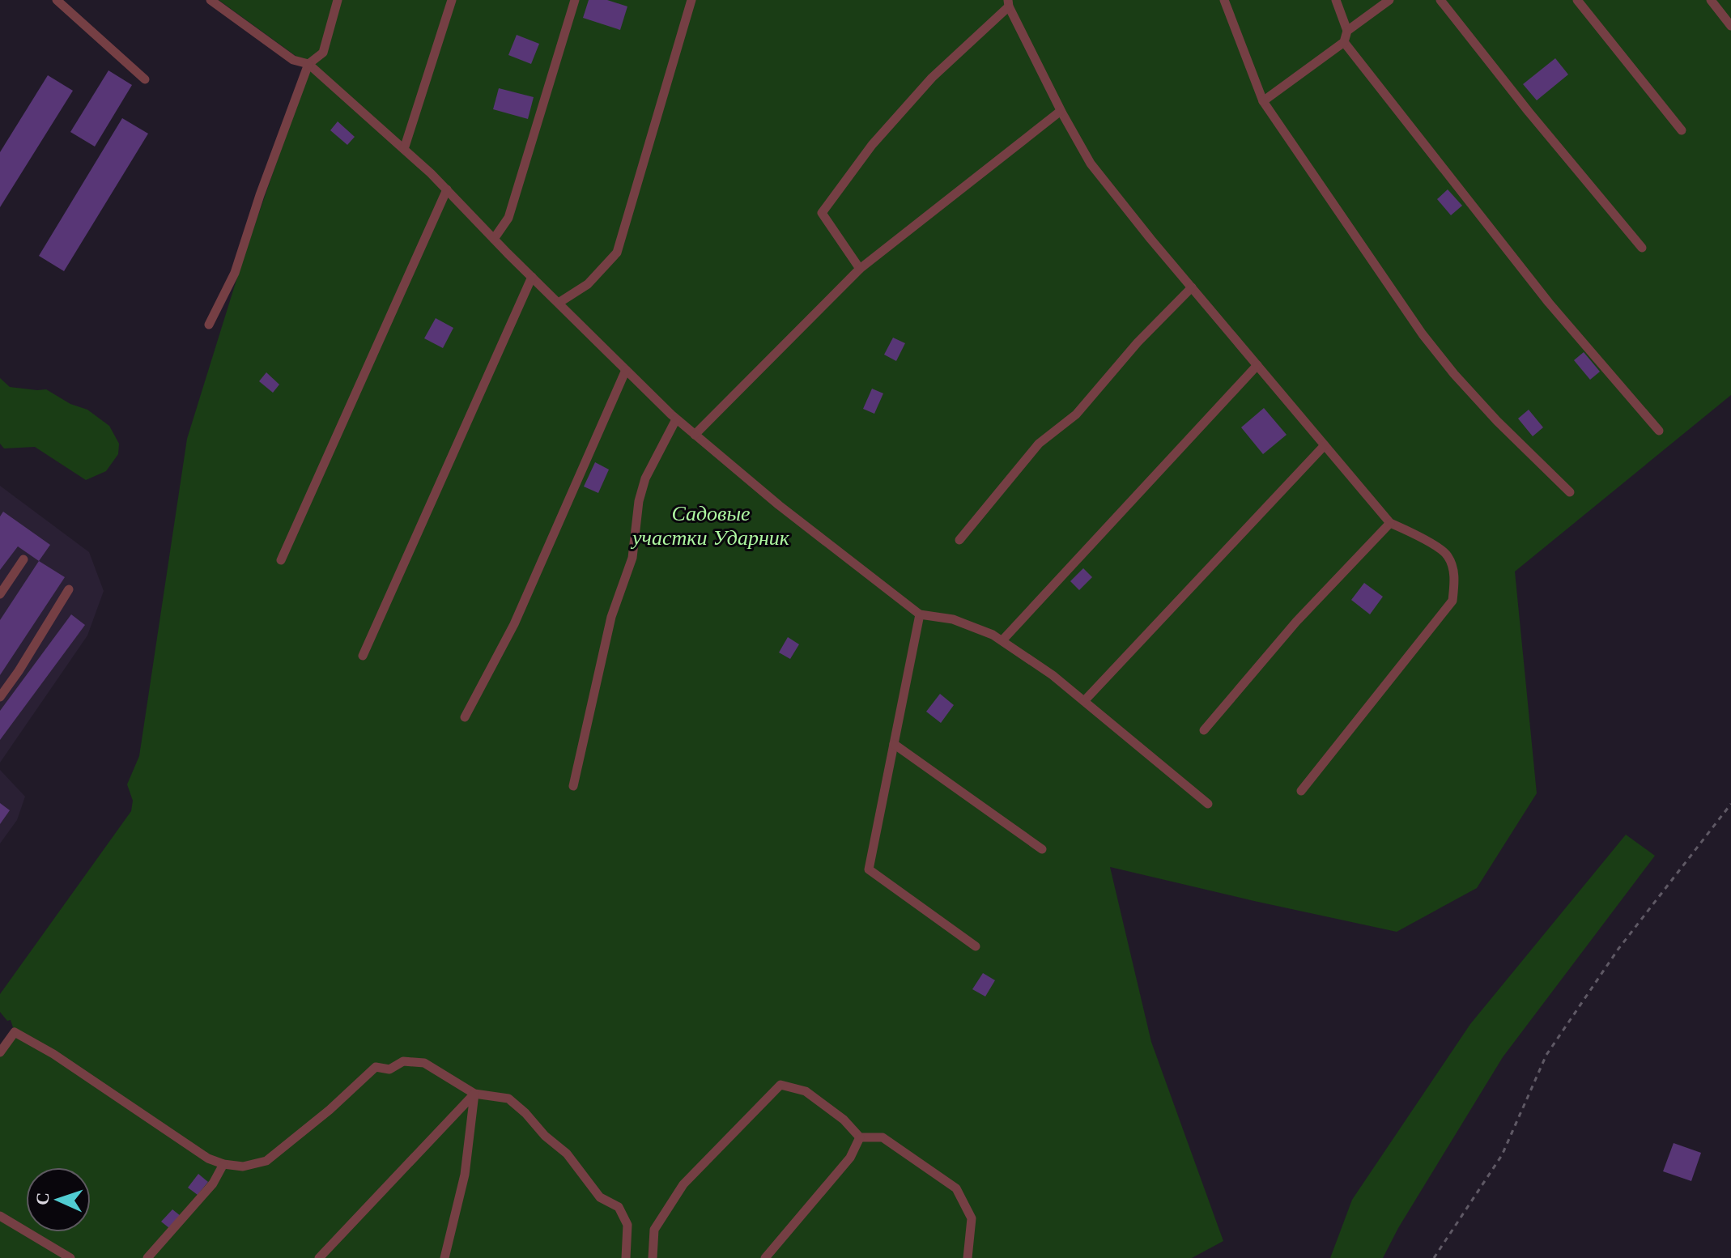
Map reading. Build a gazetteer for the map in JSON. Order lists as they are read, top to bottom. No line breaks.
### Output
{"parks":["Садовые участки Ударник"],"north":"left"}
